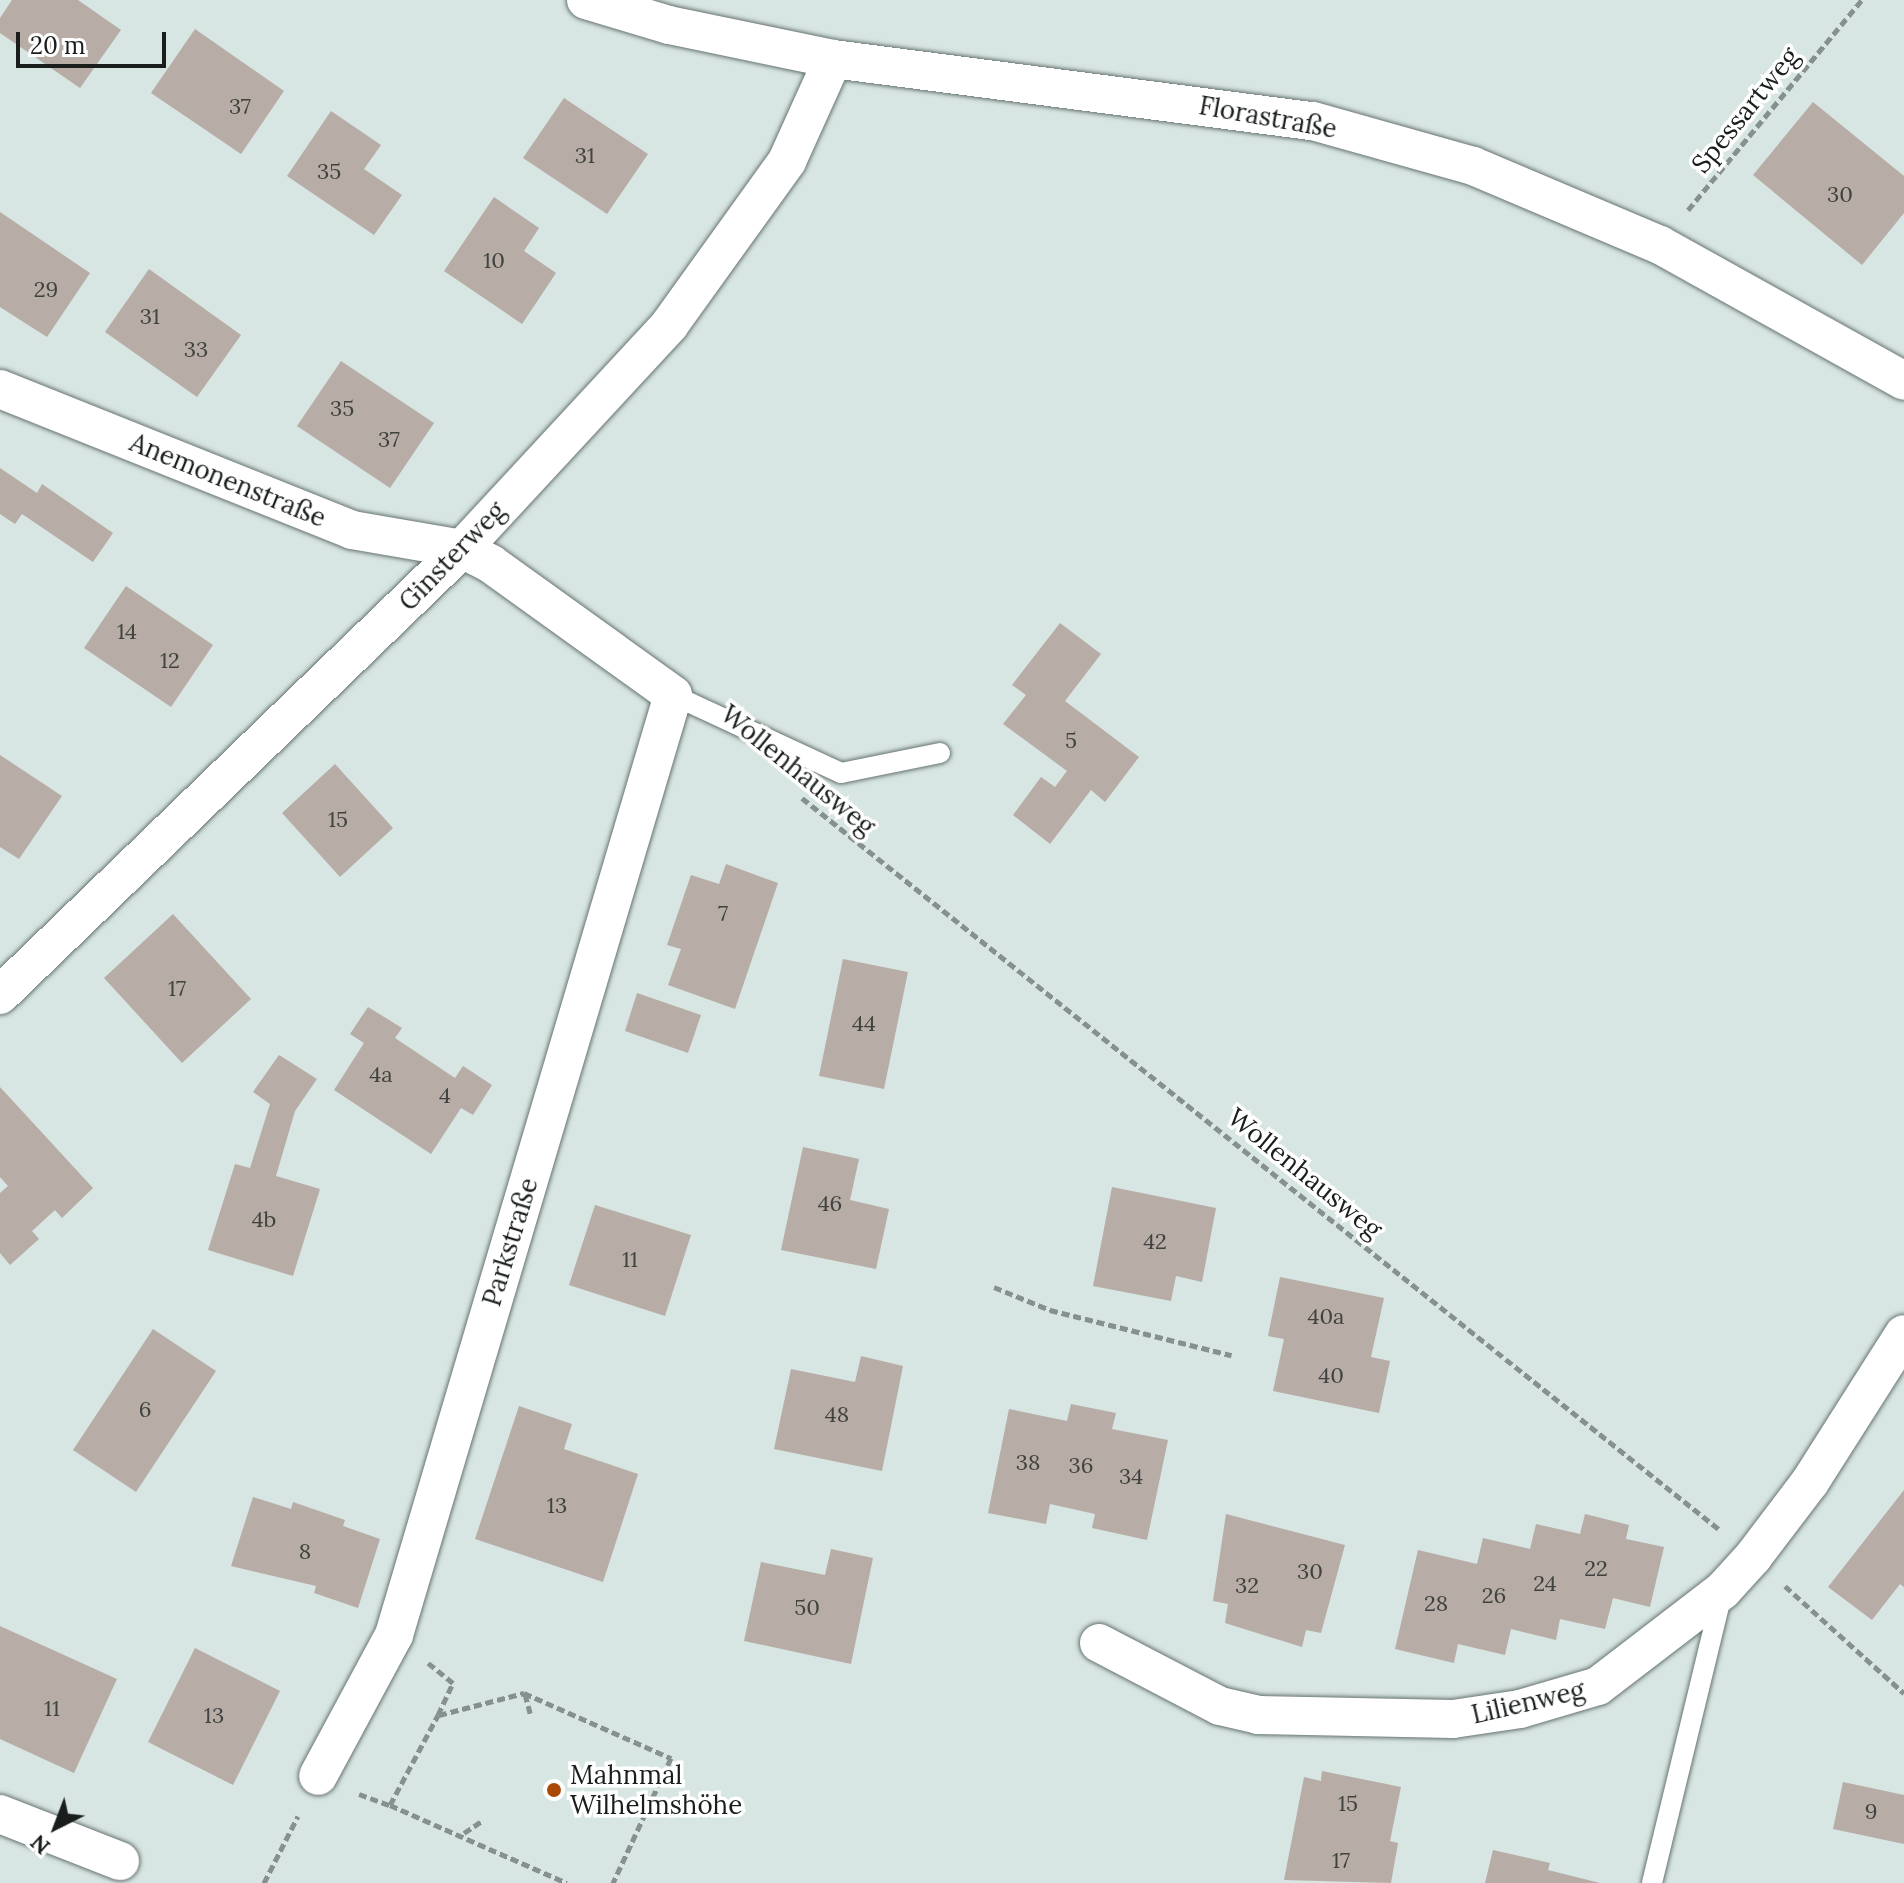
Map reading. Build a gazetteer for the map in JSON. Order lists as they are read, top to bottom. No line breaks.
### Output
{"streets":{"street":["Florastraße","Anemonenstraße","Ginsterweg","Parkstraße","Lilienweg"],"path":["Spessartweg","Wollenhausweg"]},"crossings":[["Spessartweg","Florastraße"],["Florastraße","Ginsterweg"],["Anemonenstraße","Ginsterweg"],["Wollenhausweg","Lilienweg"]],"places":["Mahnmal Wilhelmshöhe"],"house_numbers":["37","31","35","30","10","29","31","33","35","37","14","12","5","15","7","17","44","4a","4","46","4b","42","11","40a","40","6","48","38","36","34","13","8","22","30","24","32","26","28","50","11","13","15","9","17"],"scale_bar":"20 m","north":"bottom left"}
